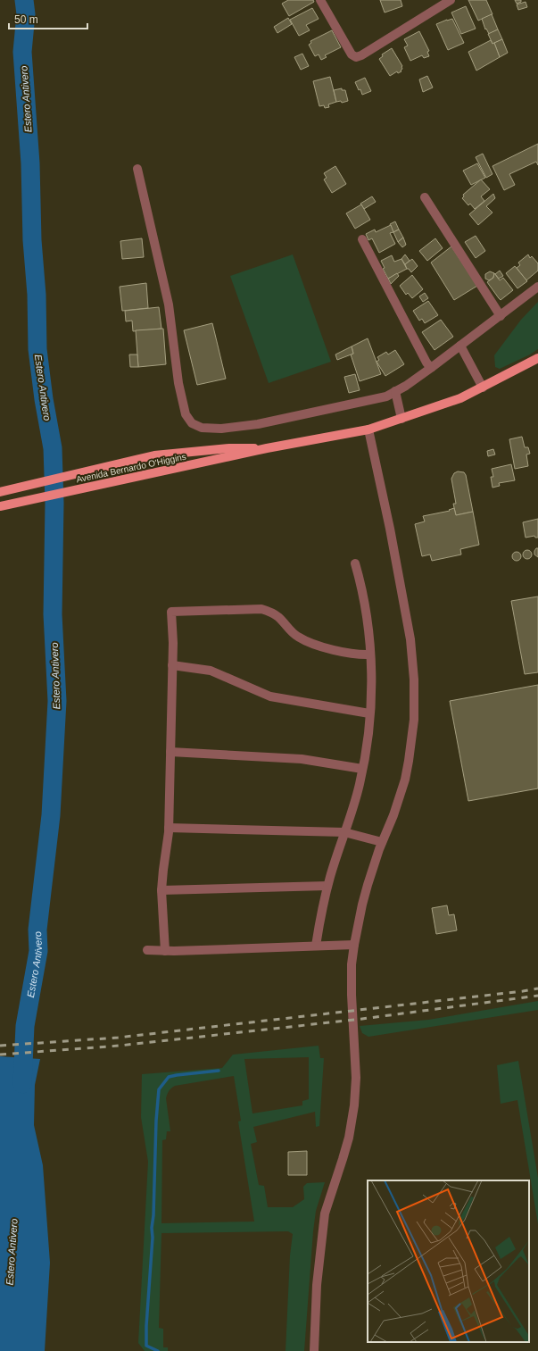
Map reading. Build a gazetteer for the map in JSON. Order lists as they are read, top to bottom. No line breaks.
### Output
{"streets":{"main road":["Avenida Bernardo O'Higgins"]},"water":["Estero Antivero"],"scale_bar":"50 m"}
